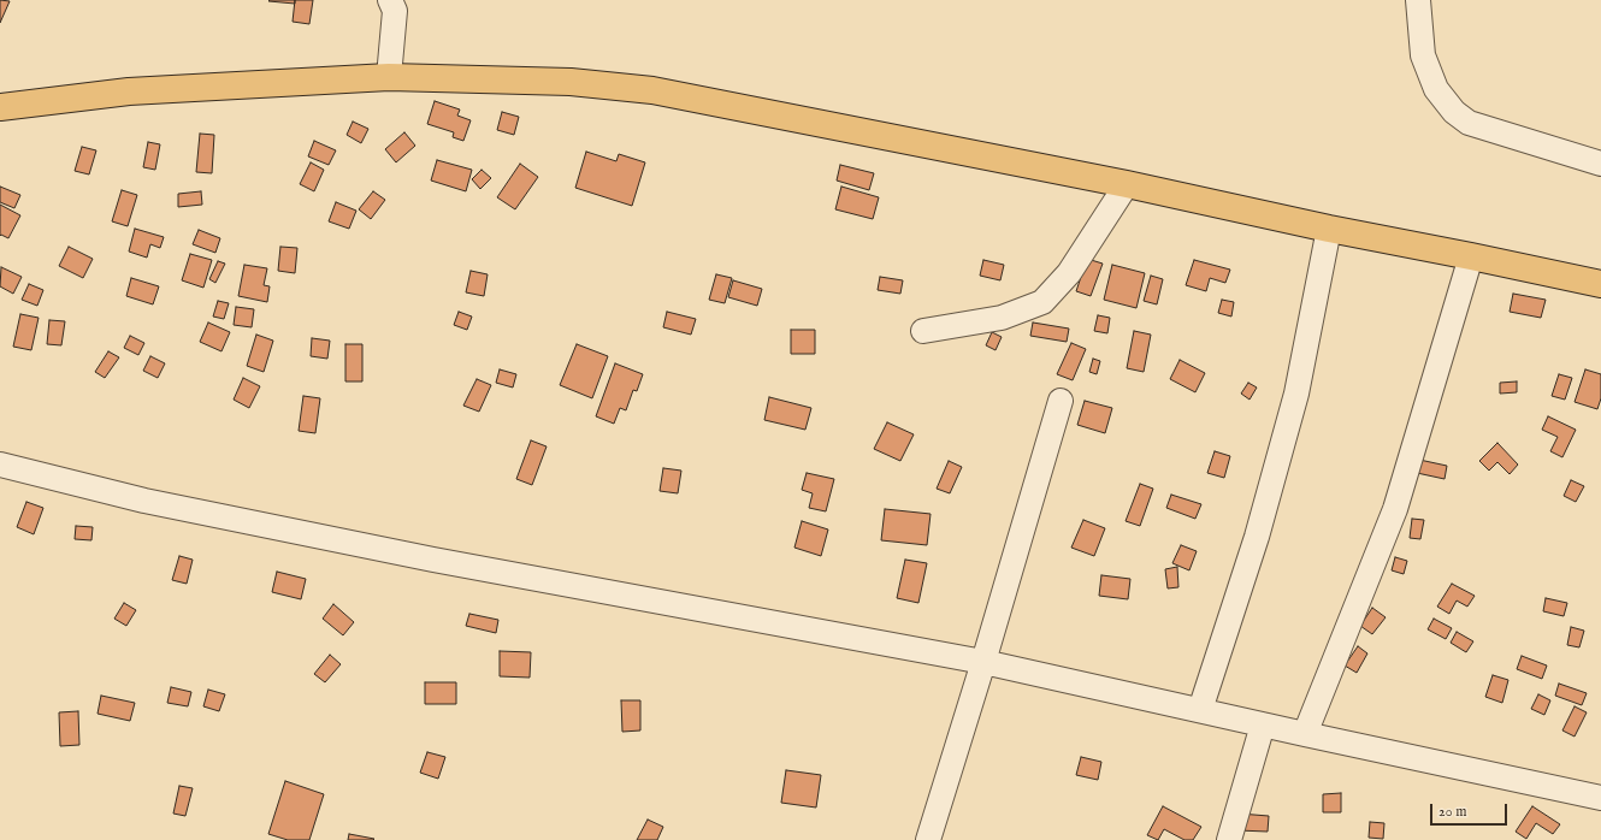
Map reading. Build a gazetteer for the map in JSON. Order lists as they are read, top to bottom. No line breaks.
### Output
{"scale_bar":"20 m"}
